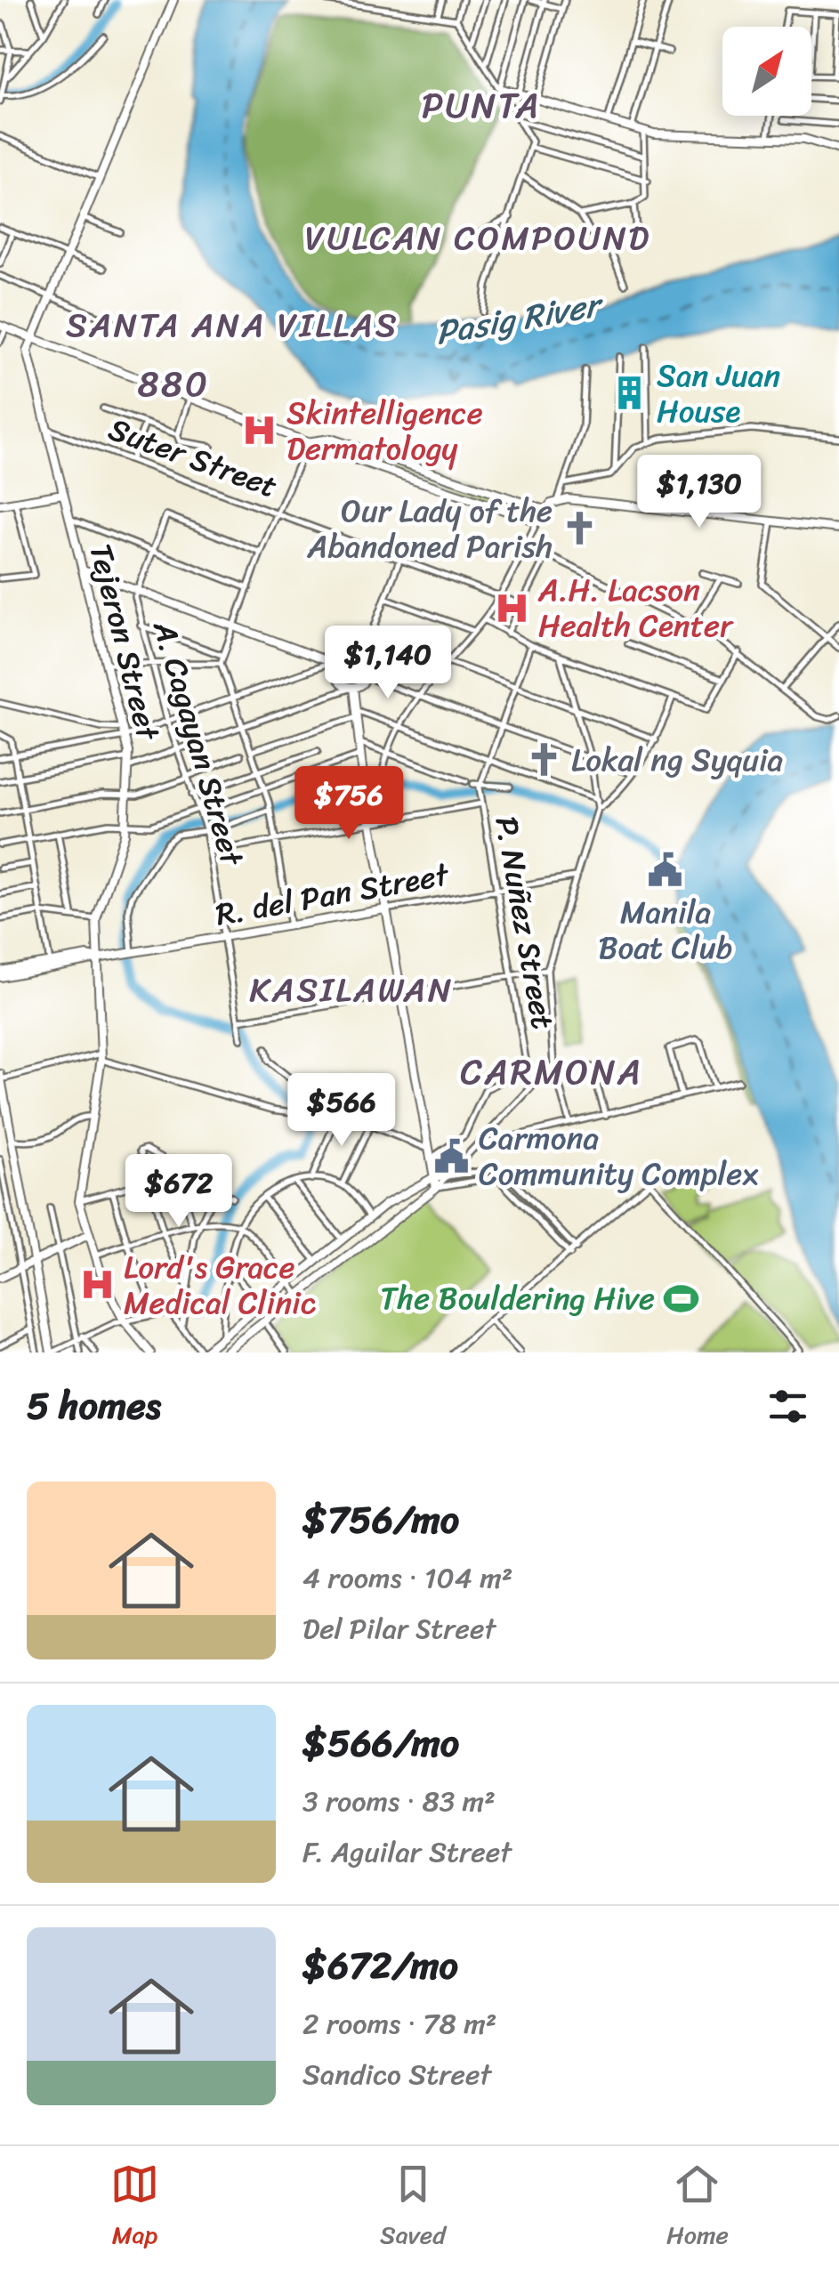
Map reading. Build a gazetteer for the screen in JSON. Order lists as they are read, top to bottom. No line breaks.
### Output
{"streets":{"main road":["Tejeron Street","R. del Pan Street"],"street":["Suter Street","A. Cagayan Street","P. Nuñez Street"]},"crossings":[["Suter Street","Tejeron Street"],["Tejeron Street","R. del Pan Street"],["A. Cagayan Street","R. del Pan Street"],["R. del Pan Street","P. Nuñez Street"]],"districts":["PUNTA","VULCAN COMPOUND","SANTA ANA VILLAS","880","KASILAWAN","CARMONA"],"water":["Pasig River"],"places":{"building":["San Juan House"],"hospital":["Skintelligence Dermatology","A.H. Lacson Health Center","Lord's Grace Medical Clinic"],"church":["Our Lady of the Abandoned Parish","Lokal ng Syquia"],"public building":["Manila Boat Club","Carmona Community Complex"],"sports":["The Bouldering Hive"]},"north":"top right","page":{"price":["$1,130","$1,140","$756","$566","$672"],"heading":"5 homes","list":[{"name":"$756/mo","note":"4 rooms · 104 m² · Del Pilar Street"},{"name":"$566/mo","note":"3 rooms · 83 m² · F. Aguilar Street"},{"name":"$672/mo","note":"2 rooms · 78 m² · Sandico Street"}],"tabs":["Map","Saved","Home"]}}
